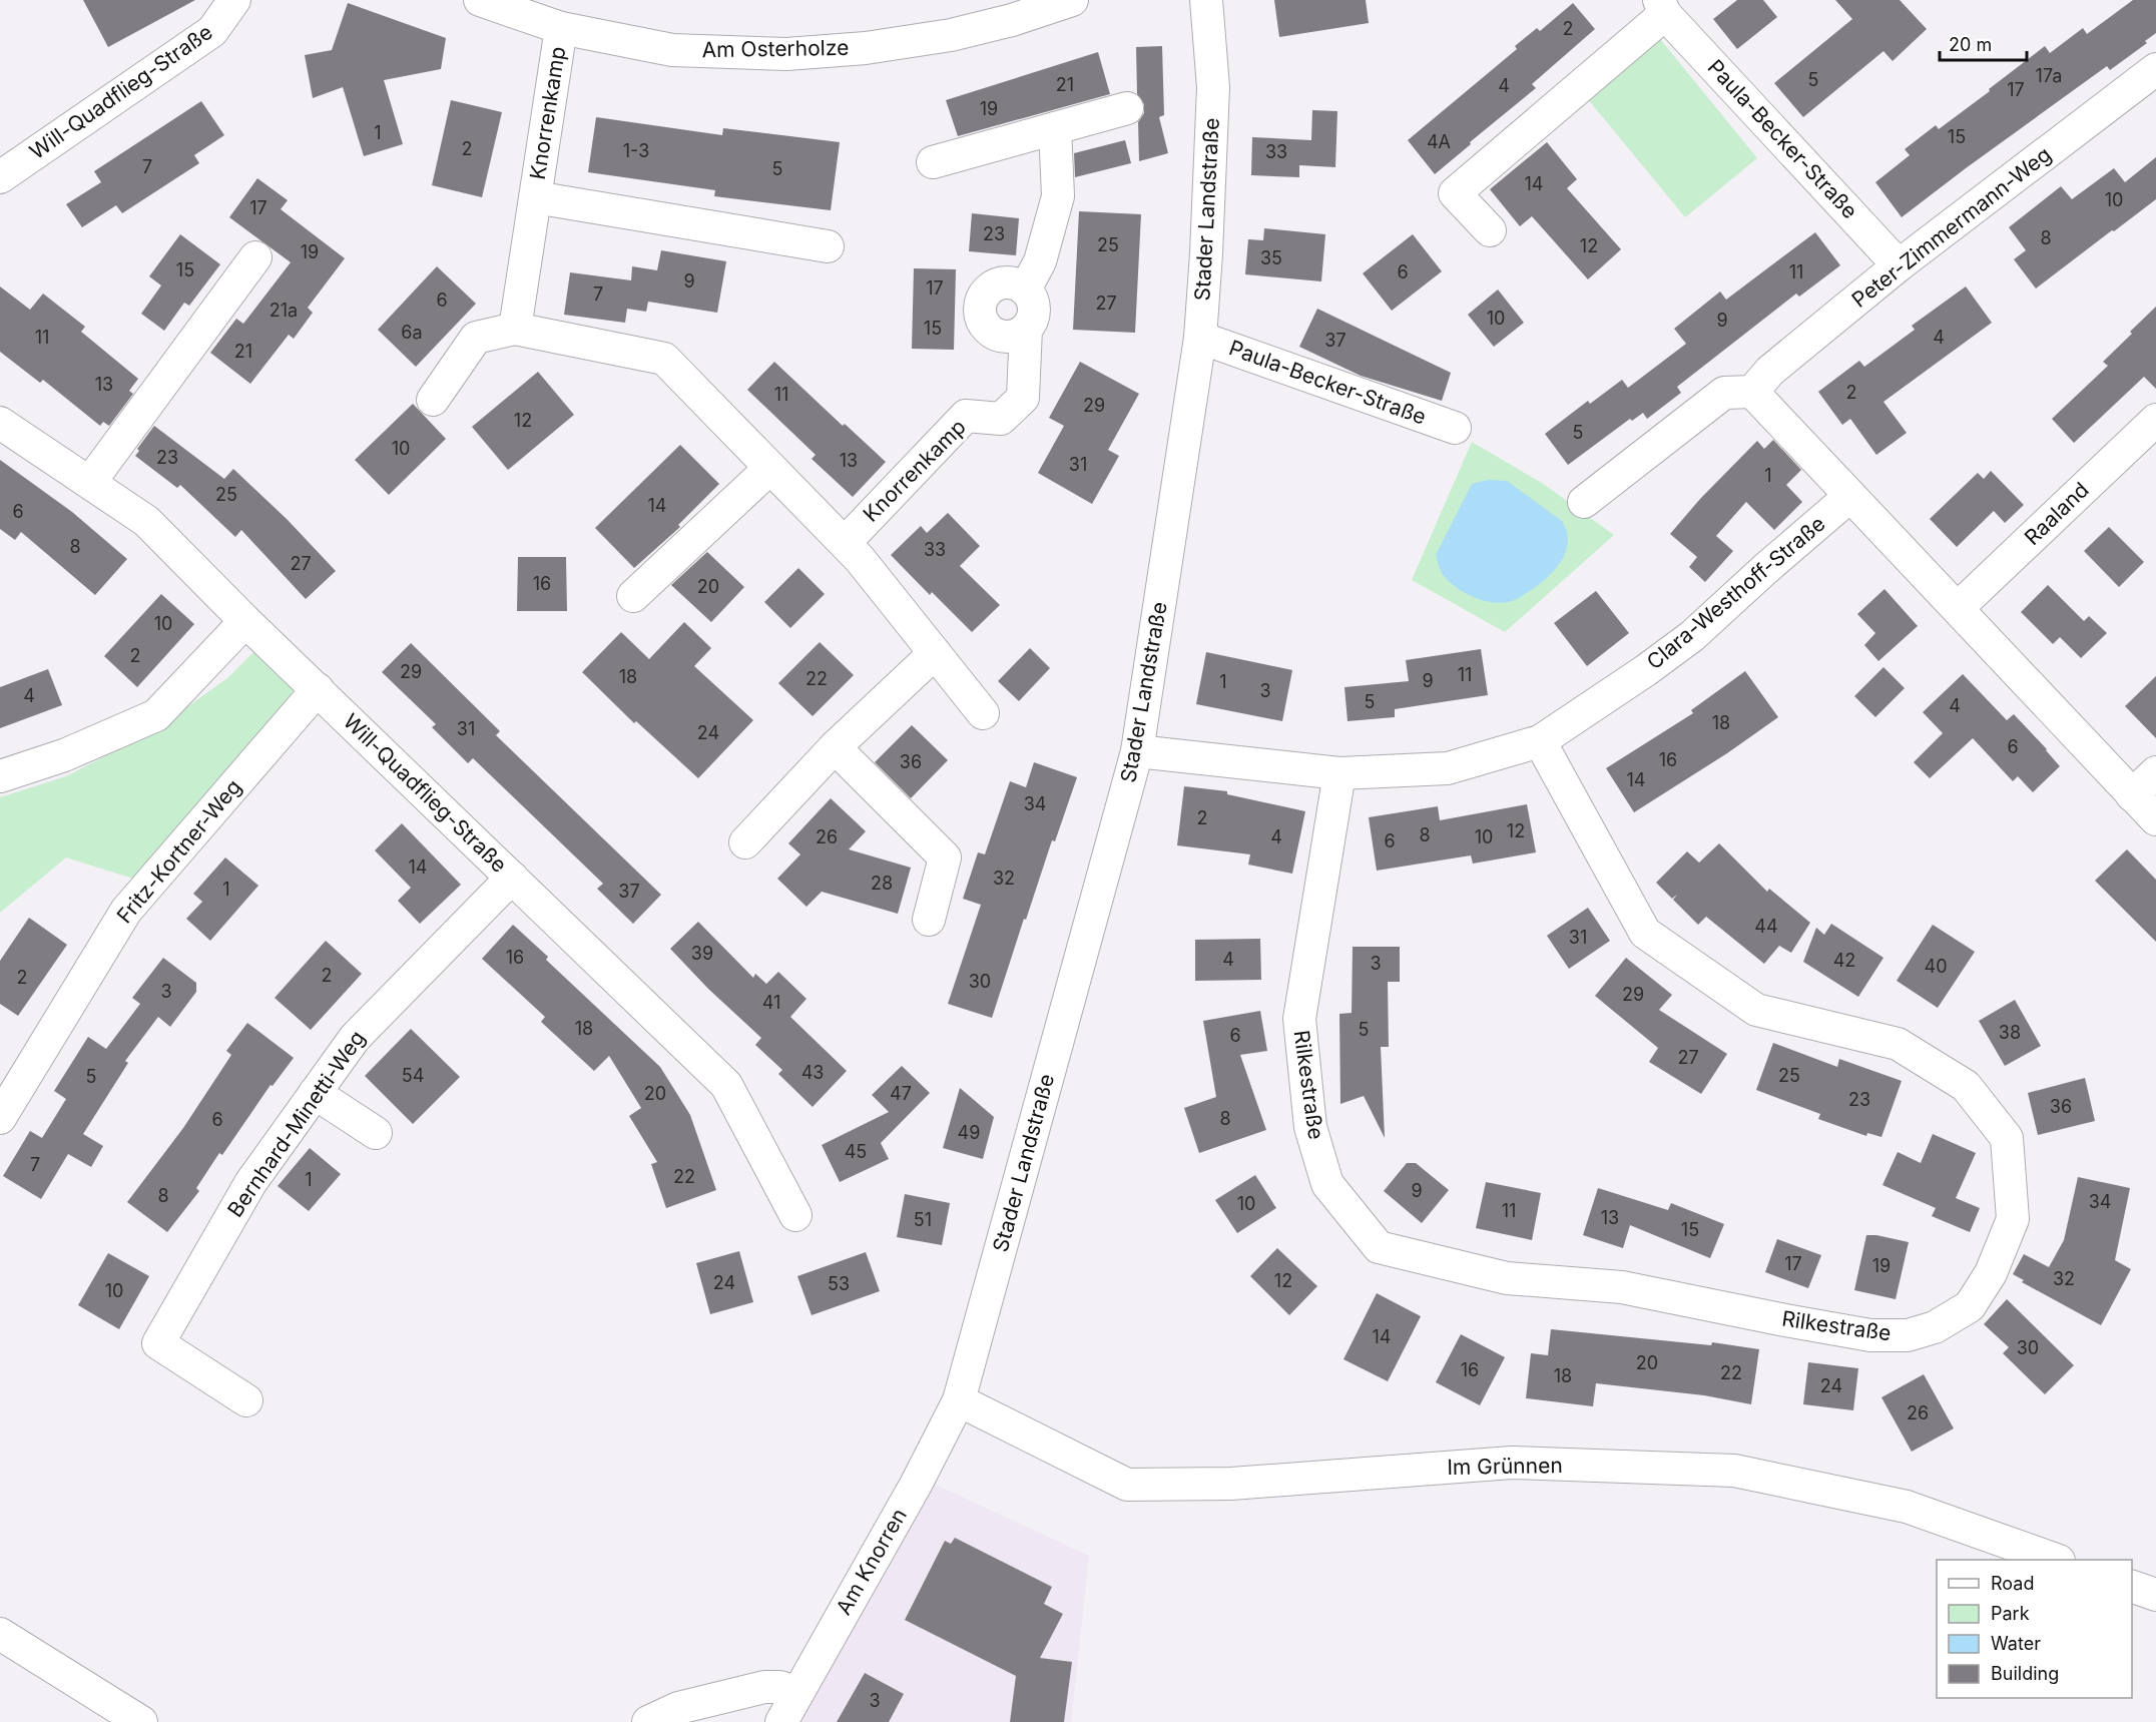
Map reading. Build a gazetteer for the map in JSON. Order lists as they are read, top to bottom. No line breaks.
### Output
{"streets":{"street":["Am Osterholze","Will-Quadflieg-Straße","Knorrenkamp","Paula-Becker-Straße","Stader Landstraße","Peter-Zimmermann-Weg","Raaland","Clara-Westhoff-Straße","Fritz-Kortner-Weg","Rilkestraße","Bernhard-Minetti-Weg","Im Grünnen","Am Knorren"]},"crossings":[["Am Osterholze","Knorrenkamp"],["Will-Quadflieg-Straße","Fritz-Kortner-Weg"],["Will-Quadflieg-Straße","Bernhard-Minetti-Weg"],["Paula-Becker-Straße","Stader Landstraße"],["Paula-Becker-Straße","Peter-Zimmermann-Weg"],["Stader Landstraße","Clara-Westhoff-Straße"],["Stader Landstraße","Im Grünnen"],["Stader Landstraße","Am Knorren"],["Clara-Westhoff-Straße","Rilkestraße"],["Im Grünnen","Am Knorren"]],"house_numbers":["2","17a","5","21","4","17","19","1","15","4A","2","1-3","33","7","5","14","10","17","23","8","25","12","19","35","15","6","11","9","17","7","6","27","21a","10","9","15","6a","11","4","37","21","13","2","11","29","12","5","10","23","13","31","1","25","14","6","8","33","27","16","20","10","2","29","11","18","22","9","1","3","4","5","4","18","31","24","6","16","36","14","34","2","12","8","26","4","10","6","14","32","28","1","37","44","31","39","16","4","42","3","40","2","2","30","3","29","41","18","5","38","6","27","43","54","25","5","20","47","23","36","8","6","49","45","7","22","1","9","8","34","10","11","13","51","15","17","19","32","12","24","53","10","14","30","20","16","22","18","24","26","3"],"legend":["Road","Park","Water","Building"],"scale_bar":"20 m"}
